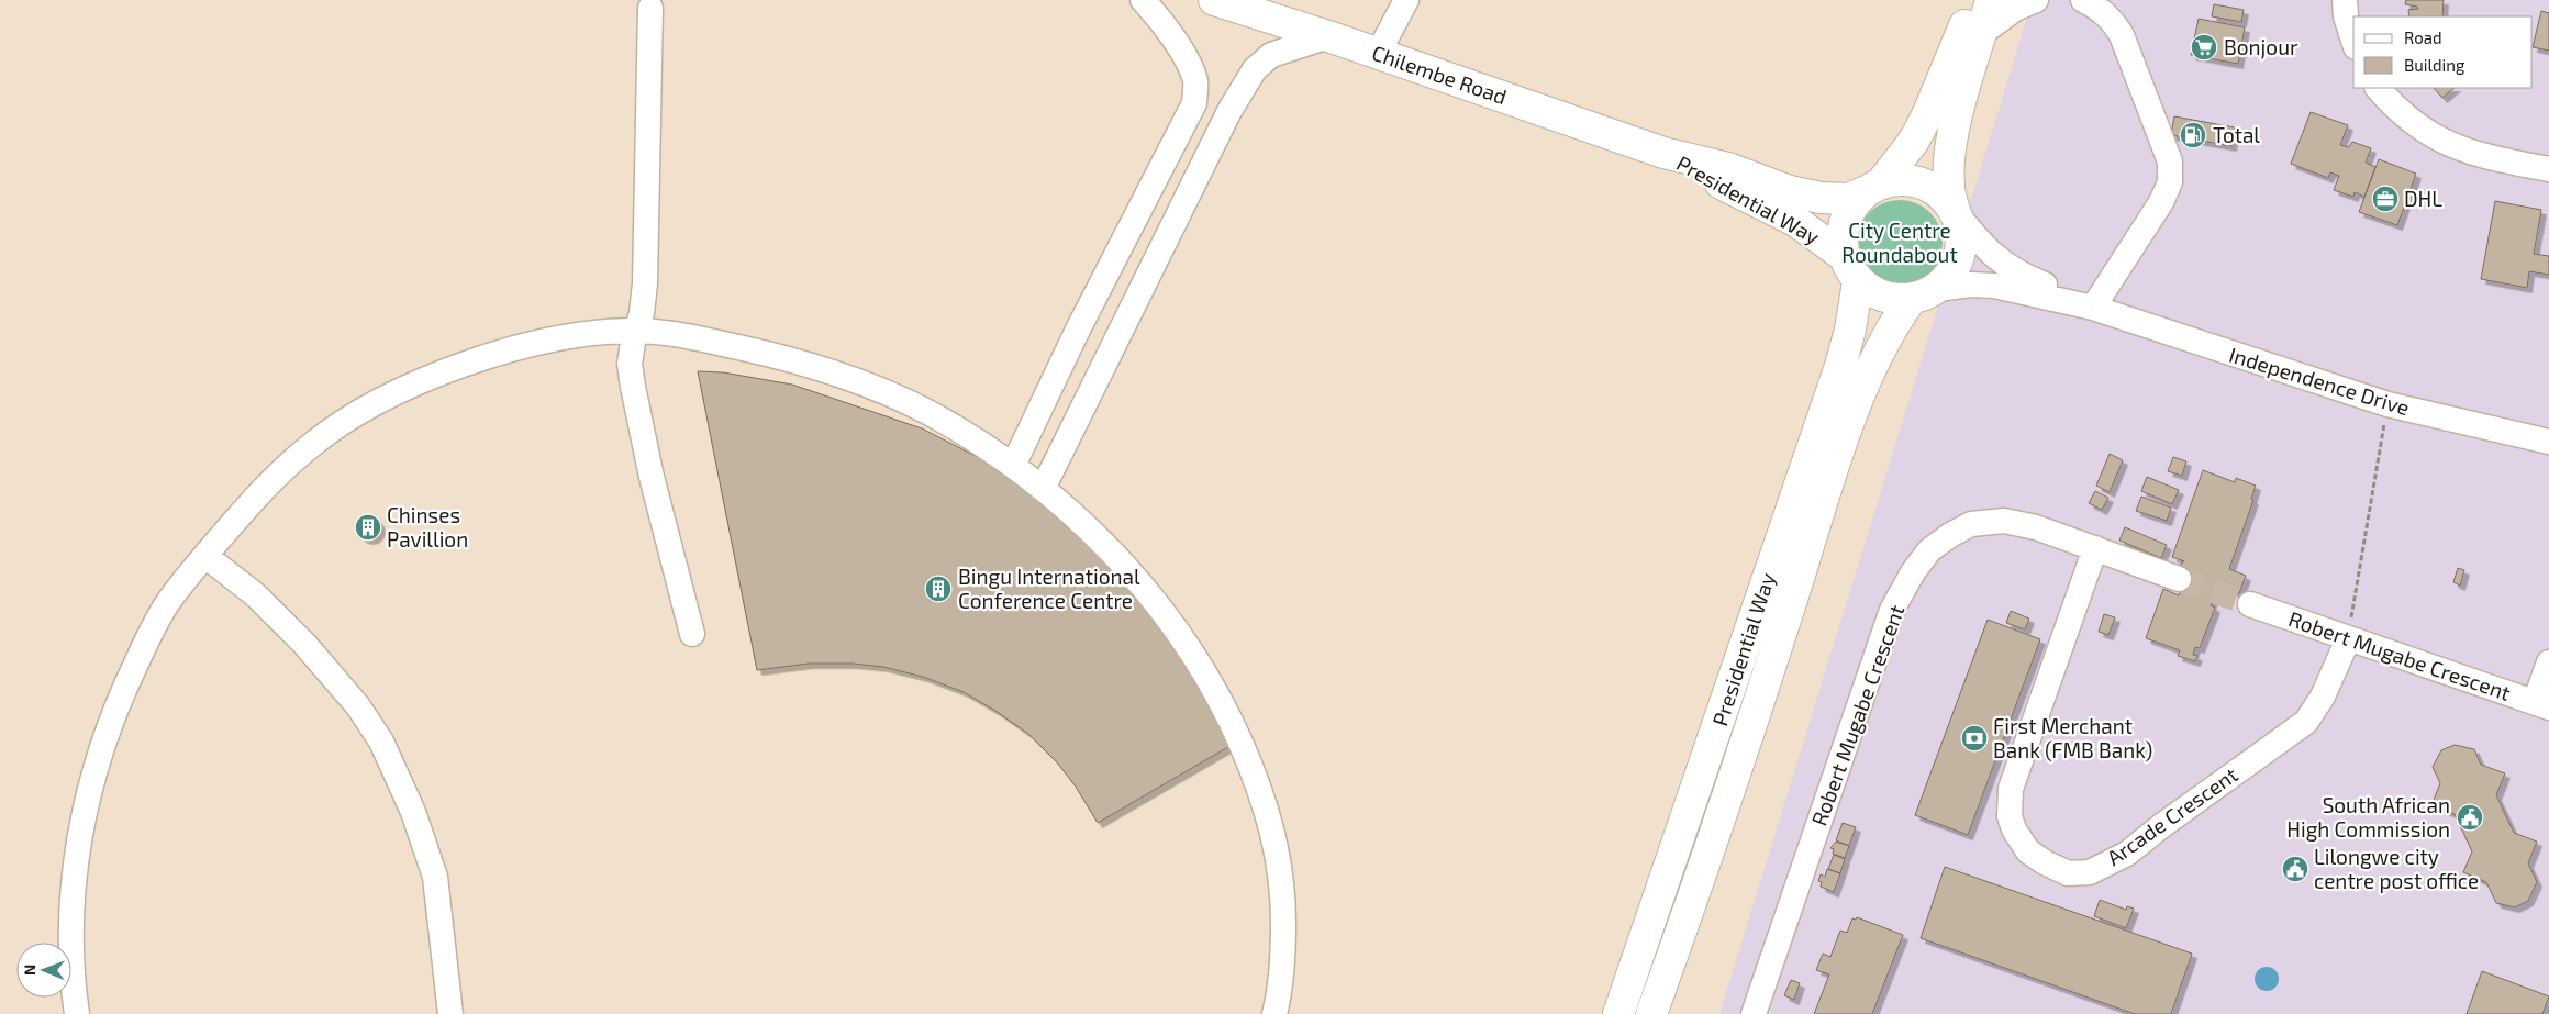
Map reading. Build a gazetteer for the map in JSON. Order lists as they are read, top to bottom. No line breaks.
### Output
{"streets":{"main road":["Chilembe Road","Presidential Way"],"street":["Independence Drive","Robert Mugabe Crescent","Arcade Crescent"]},"crossings":[["Chilembe Road","Presidential Way"],["Presidential Way","Independence Drive"],["Robert Mugabe Crescent","Arcade Crescent"]],"parks":["City Centre Roundabout"],"places":{"supermarket":["Bonjour"],"fuel station":["Total"],"office":["DHL"],"building":["Chinses Pavillion","Bingu International Conference Centre"],"bank":["First Merchant Bank (FMB Bank)"],"public building":["South African High Commission","Lilongwe city centre post office"]},"legend":["Road","Building"],"north":"left"}
